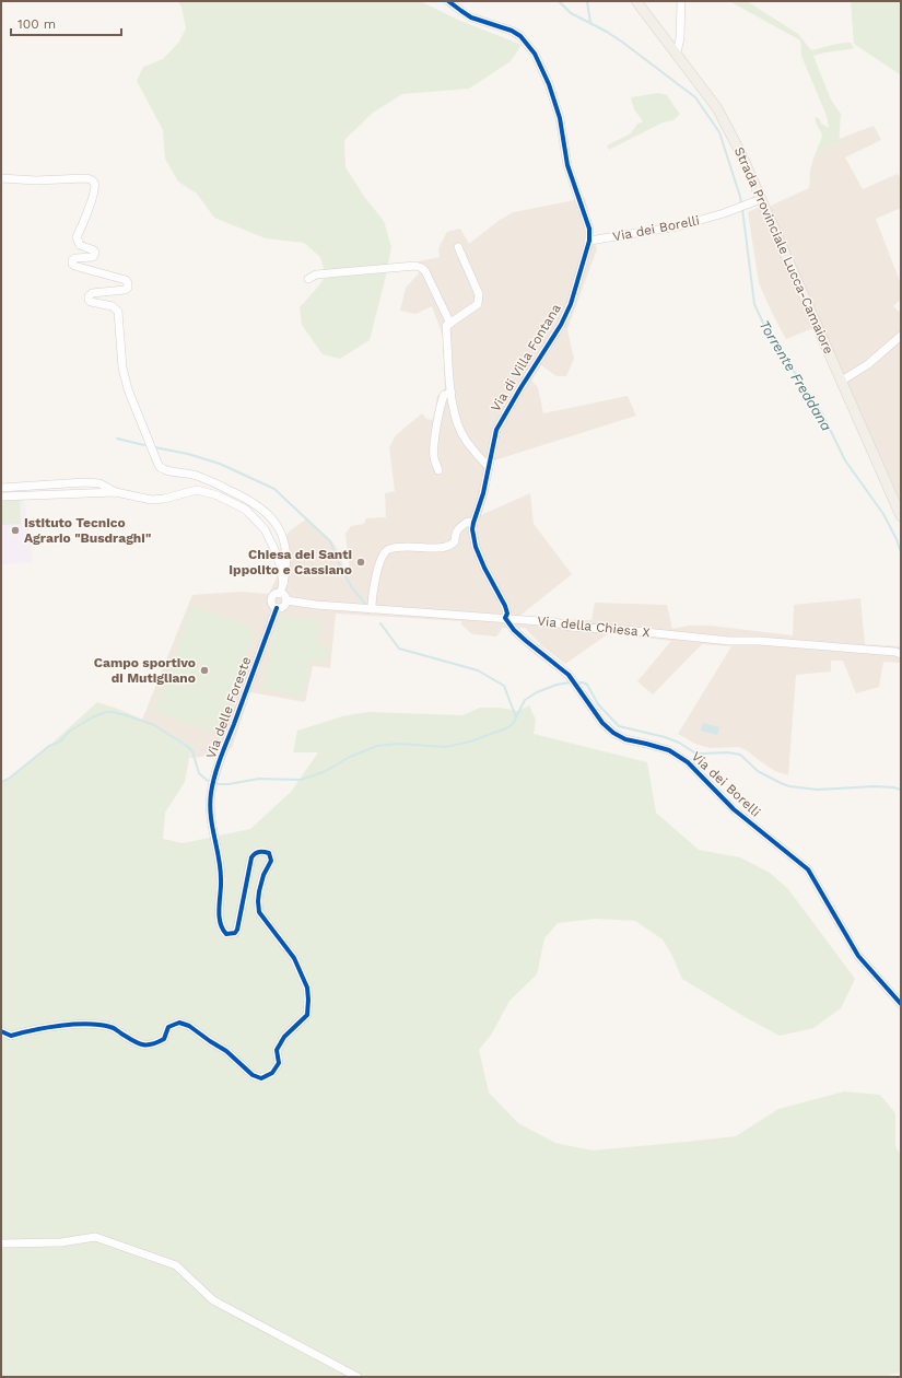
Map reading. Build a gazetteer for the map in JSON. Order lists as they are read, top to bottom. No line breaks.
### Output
{"streets":{"main road":["Strada Provinciale Lucca-Camaiore"],"street":["Via dei Borelli","Via di Villa Fontana","Via della Chiesa X","Via delle Foreste"]},"crossings":[["Via dei Borelli","Strada Provinciale Lucca-Camaiore"],["Via dei Borelli","Via di Villa Fontana"],["Via dei Borelli","Via della Chiesa X"],["Via di Villa Fontana","Via della Chiesa X"],["Via della Chiesa X","Via delle Foreste"]],"water":["Torrente Freddana"],"places":["Istituto Tecnico Agrario \"Busdraghi\"","Chiesa dei Santi Ippolito e Cassiano","Campo sportivo di Mutigliano"],"scale_bar":"100 m"}
